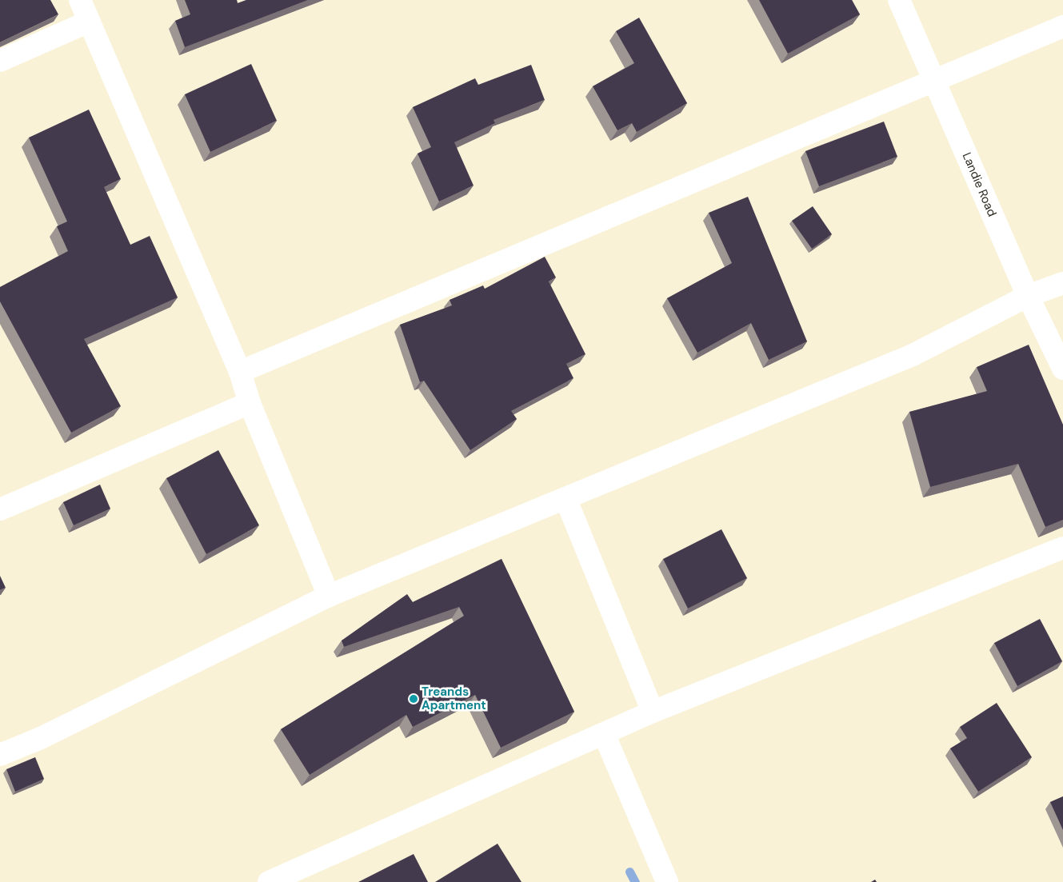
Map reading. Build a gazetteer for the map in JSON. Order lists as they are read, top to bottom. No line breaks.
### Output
{"streets":{"street":["Landie Road"]},"places":["Treands Apartment"]}
